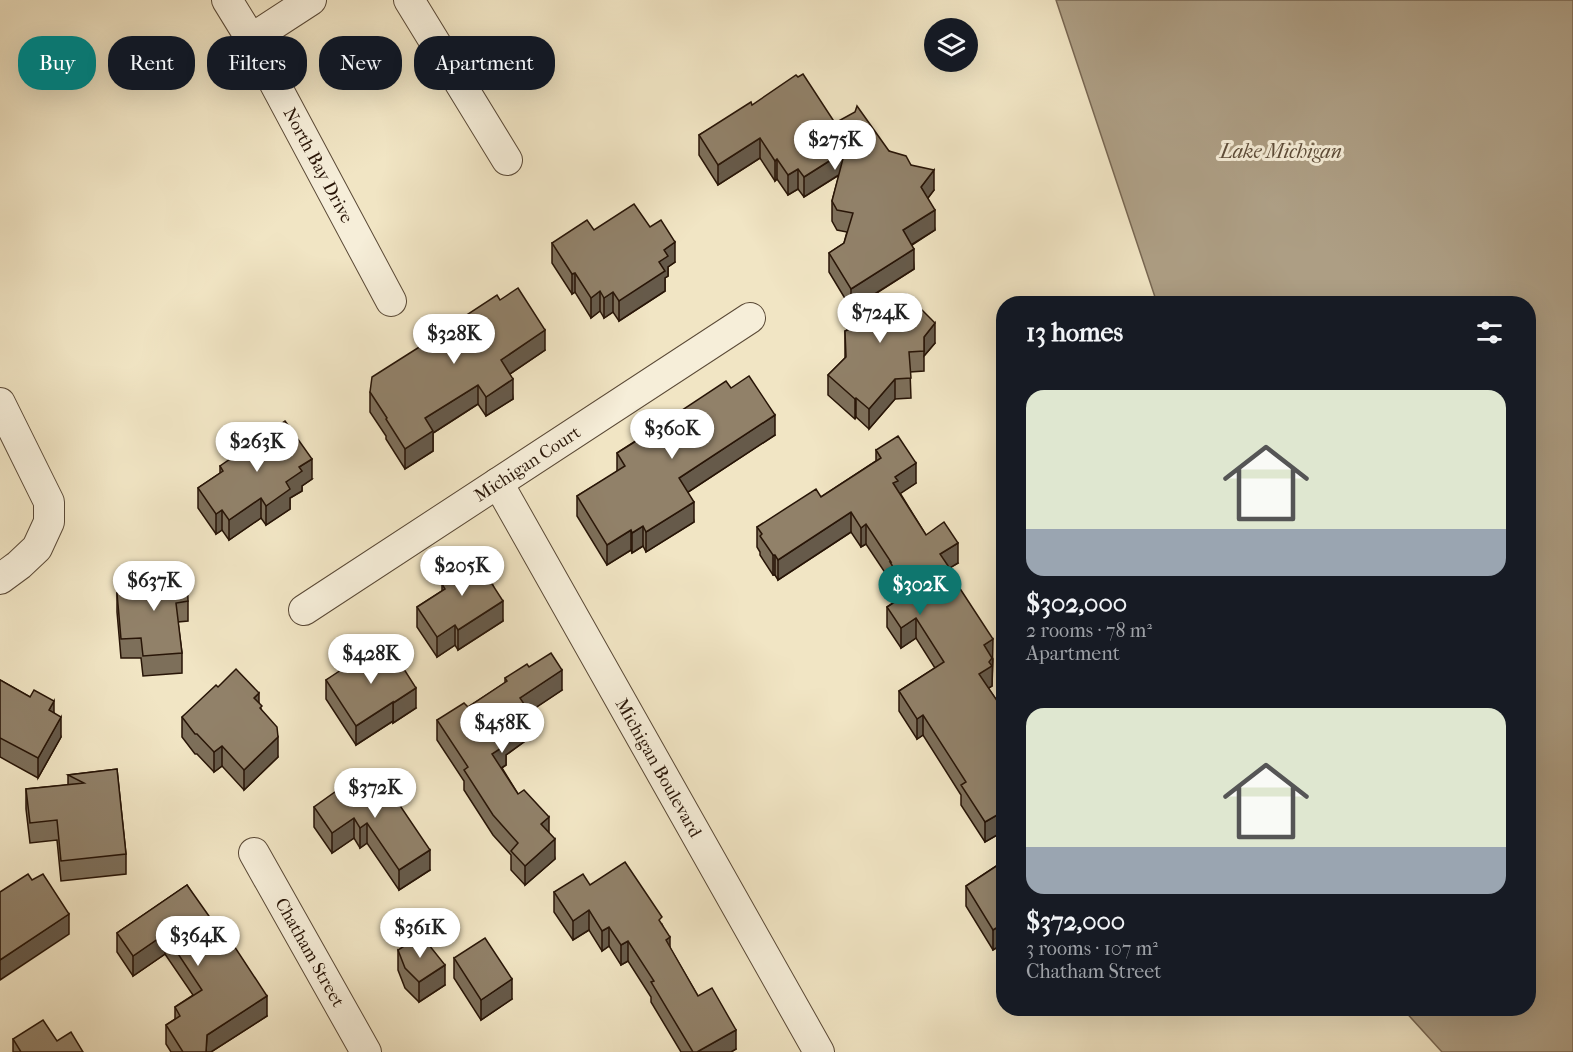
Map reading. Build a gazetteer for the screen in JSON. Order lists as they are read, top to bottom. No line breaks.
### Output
{"streets":{"street":["North Bay Drive","Michigan Court","Michigan Boulevard","Chatham Street"]},"crossings":[["Michigan Court","Michigan Boulevard"]],"water":["Lake Michigan"],"page":{"chip":["Buy","Rent","Filters","New","Apartment"],"price":["$275K","$724K","$328K","$360K","$263K","$205K","$637K","$302K","$428K","$458K","$372K","$361K","$364K"],"heading":"13 homes","list":[{"name":"$302,000","note":"2 rooms · 78 m² · Apartment"},{"name":"$372,000","note":"3 rooms · 107 m² · Chatham Street"}]}}
